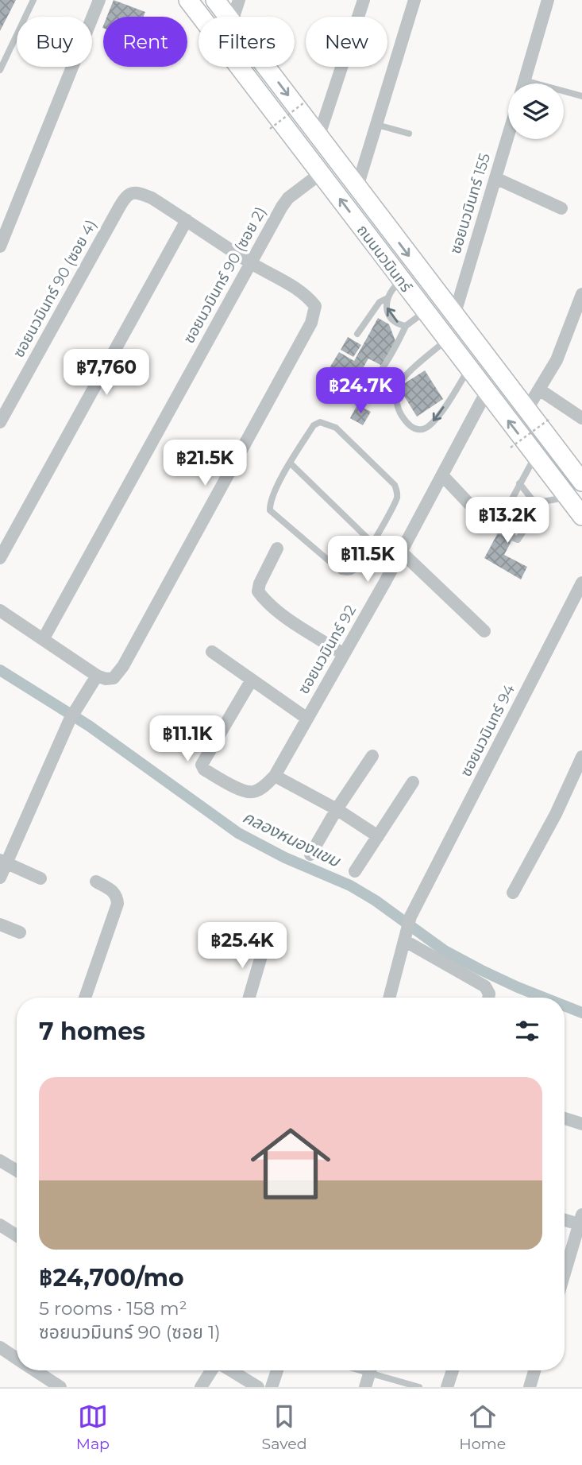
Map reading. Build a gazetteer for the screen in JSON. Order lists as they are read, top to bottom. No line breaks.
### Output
{"streets":{"main road":["ถนนนวมินทร์"],"street":["ซอยนวมินทร์ 155","ซอยนวมินทร์ 90 (ซอย 2)","ซอยนวมินทร์ 90 (ซอย 4)","ซอยนวมินทร์ 92","ซอยนวมินทร์ 94"]},"crossings":[["ซอยนวมินทร์ 155","ถนนนวมินทร์"],["ถนนนวมินทร์","ซอยนวมินทร์ 90 (ซอย 2)"],["ถนนนวมินทร์","ซอยนวมินทร์ 92"]],"water":["คลองหนองแขม"],"page":{"chip":["Buy","Rent","Filters","New"],"price":["฿7,760","฿24.7K","฿21.5K","฿13.2K","฿11.5K","฿11.1K","฿25.4K"],"heading":"7 homes","list":[{"name":"฿24,700/mo","note":"5 rooms · 158 m² · ซอยนวมินทร์ 90 (ซอย 1)"}],"tabs":["Map","Saved","Home"]}}
